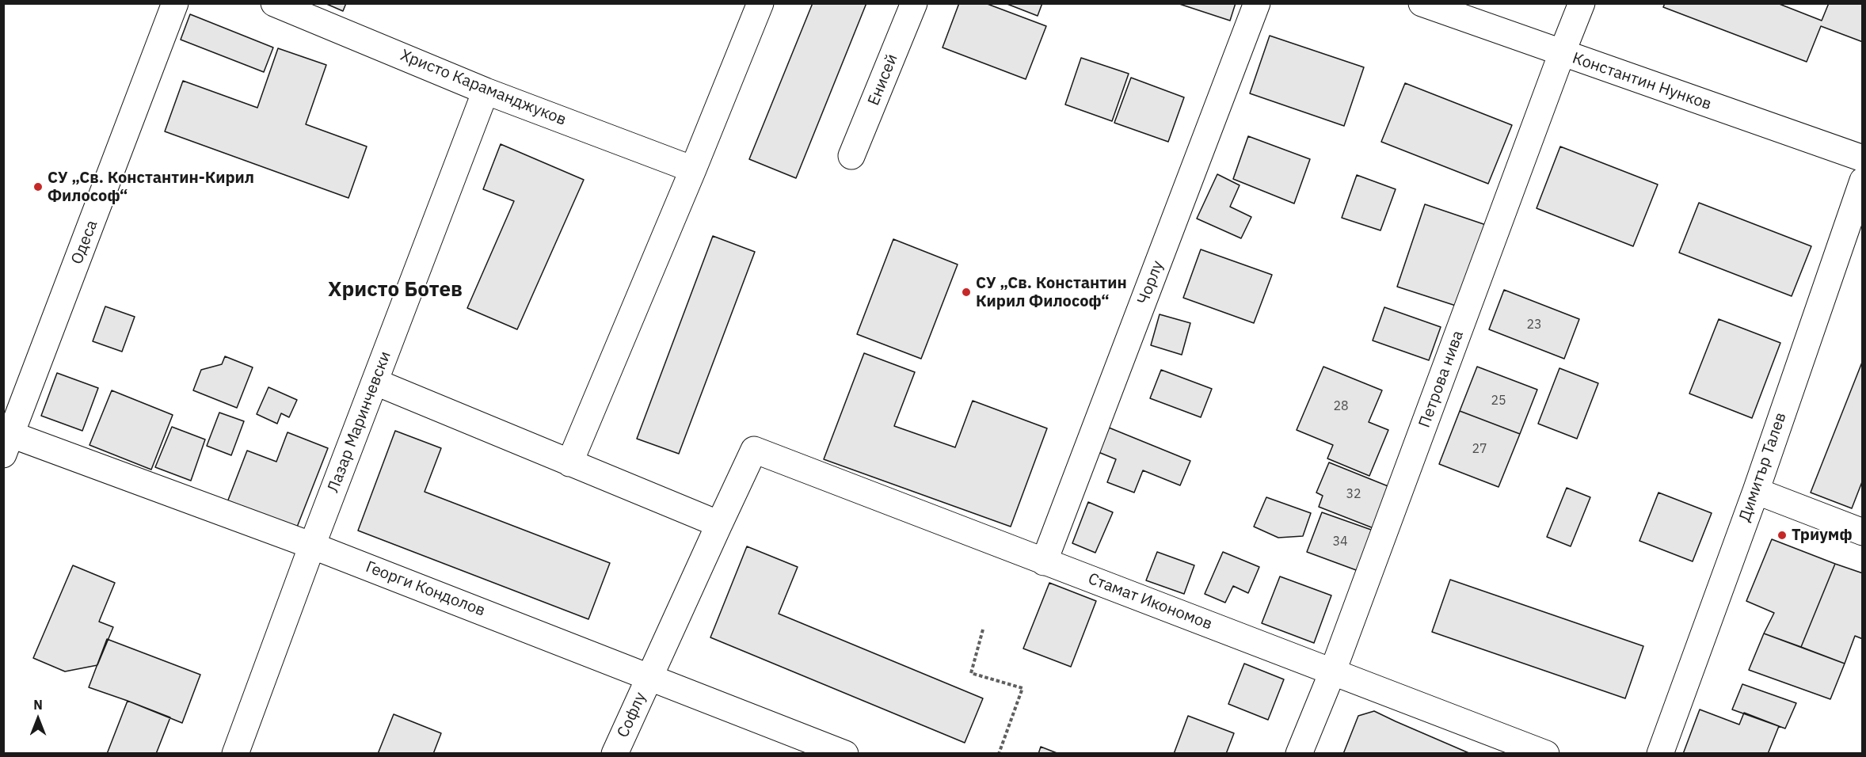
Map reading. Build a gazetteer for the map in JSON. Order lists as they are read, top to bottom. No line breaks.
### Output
{"streets":{"street":["Енисей","Константин Нунков","Христо Караманджуков","Одеса","Чорлу","Петрова нива","Лазар Маринчевски","Димитър Талев","Георги Кондолов","Стамат Икономов","Софлу"]},"crossings":[["Константин Нунков","Петрова нива"],["Христо Караманджуков","Лазар Маринчевски"],["Одеса","Георги Кондолов"],["Чорлу","Стамат Икономов"],["Петрова нива","Стамат Икономов"],["Лазар Маринчевски","Георги Кондолов"],["Георги Кондолов","Софлу"],["Стамат Икономов","Софлу"]],"districts":["Христо Ботев"],"places":["СУ „Св. Константин-Кирил Философ“","СУ „Св. Константин Кирил Философ“","Триумф"],"house_numbers":["23","25","28","27","32","34"],"north":"top"}
